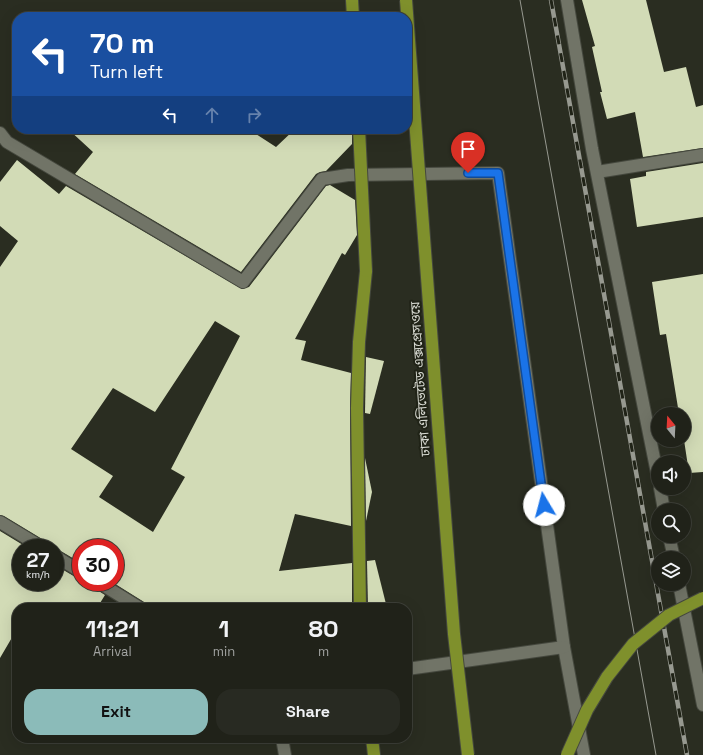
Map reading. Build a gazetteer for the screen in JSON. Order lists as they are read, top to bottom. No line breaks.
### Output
{"streets":{"highway":["ঢাকা এলিভেটেড এক্সপ্রেসওয়ে"]},"north":"top","page":{"turn":["70 m","Turn left"],"speed":"27 km/h","limit":"30","eta":["11:21","Arrival","1","min","80","m"],"buttons":["Exit","Share"]}}
